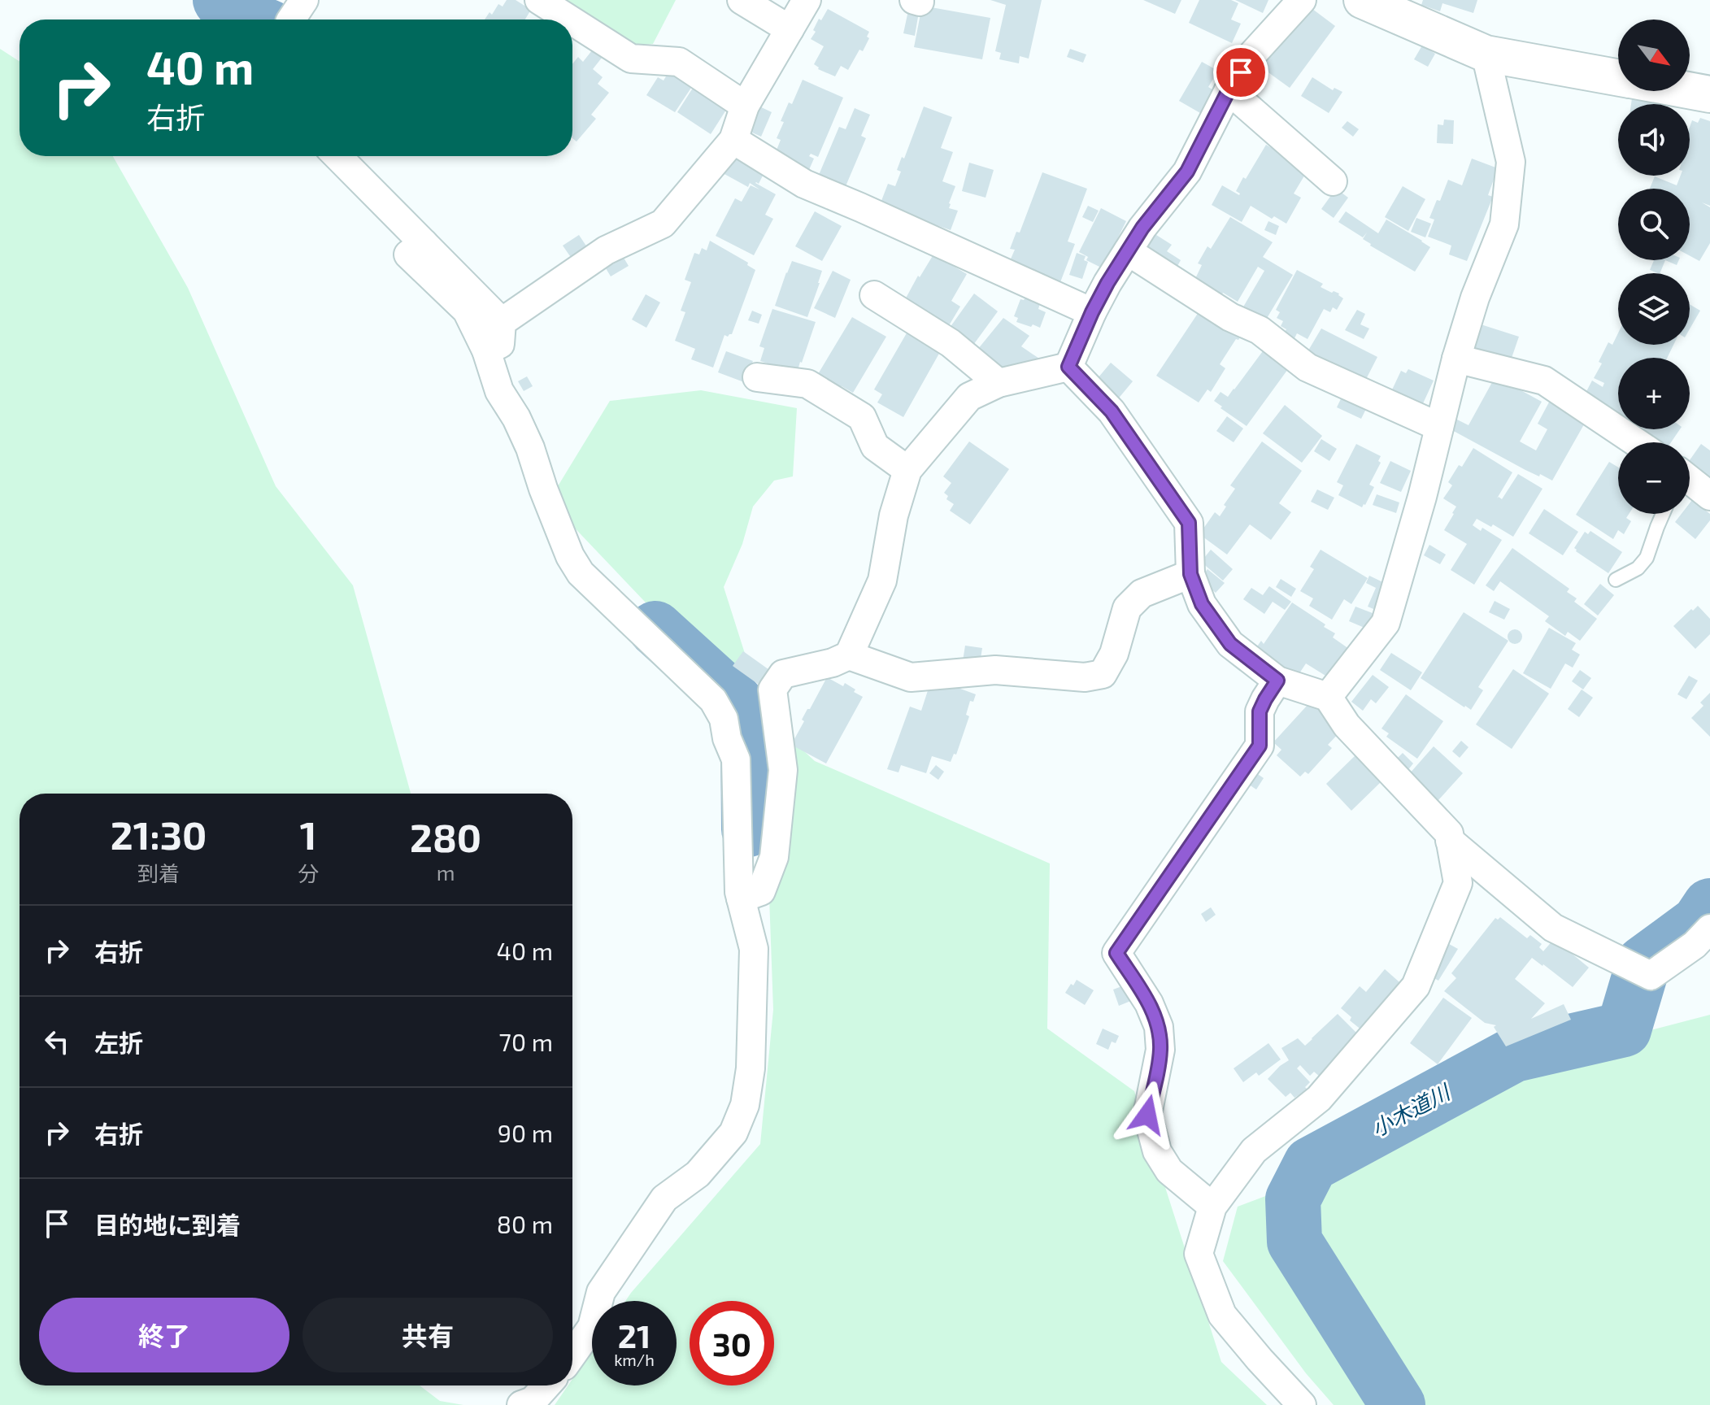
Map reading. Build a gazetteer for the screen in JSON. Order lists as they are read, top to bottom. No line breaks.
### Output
{"water":["小木道川"],"north":"bottom right","page":{"map_buttons":["+","−"],"turn":["40 m","右折"],"eta":["21:30","到着","1","分","280","m"],"list":[{"name":"右折","value":"40 m"},{"name":"左折","value":"70 m"},{"name":"右折","value":"90 m"},{"name":"目的地に到着","value":"80 m"}],"buttons":["終了","共有"],"speed":"21 km/h","limit":"30"}}
